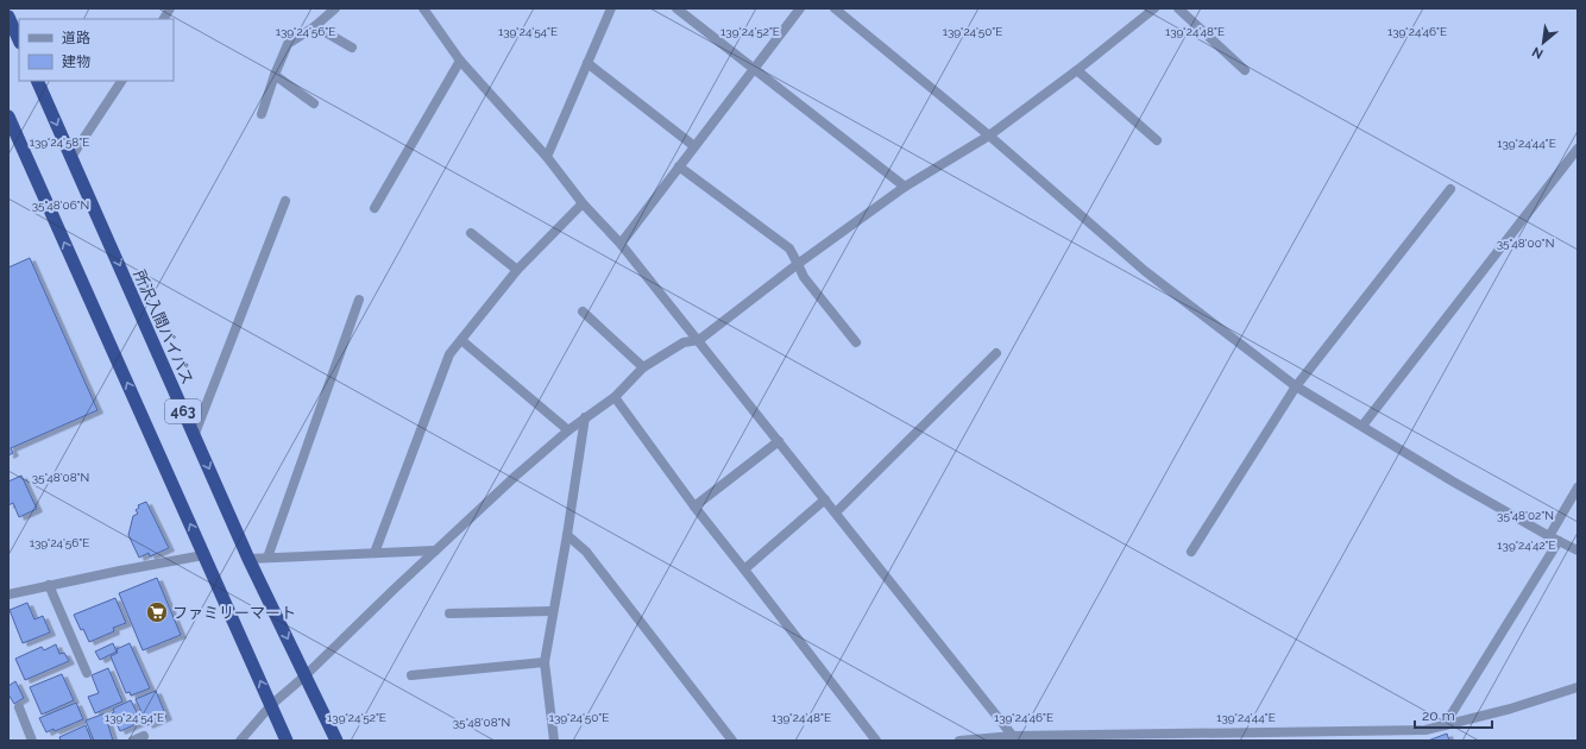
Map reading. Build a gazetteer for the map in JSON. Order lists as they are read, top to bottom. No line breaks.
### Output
{"streets":{"highway":["所沢入間バイパス","463"]},"places":{"supermarket":["ファミリーマート"]},"legend":["道路","建物"],"scale_bar":"20 m","north":"bottom left","coordinates":["139°24'56\"E","139°24'54\"E","139°24'52\"E","139°24'50\"E","139°24'48\"E","139°24'46\"E","139°24'58\"E","139°24'44\"E","35°48'06\"N","35°48'00\"N","35°48'08\"N","35°48'02\"N","139°24'42\"E"]}
